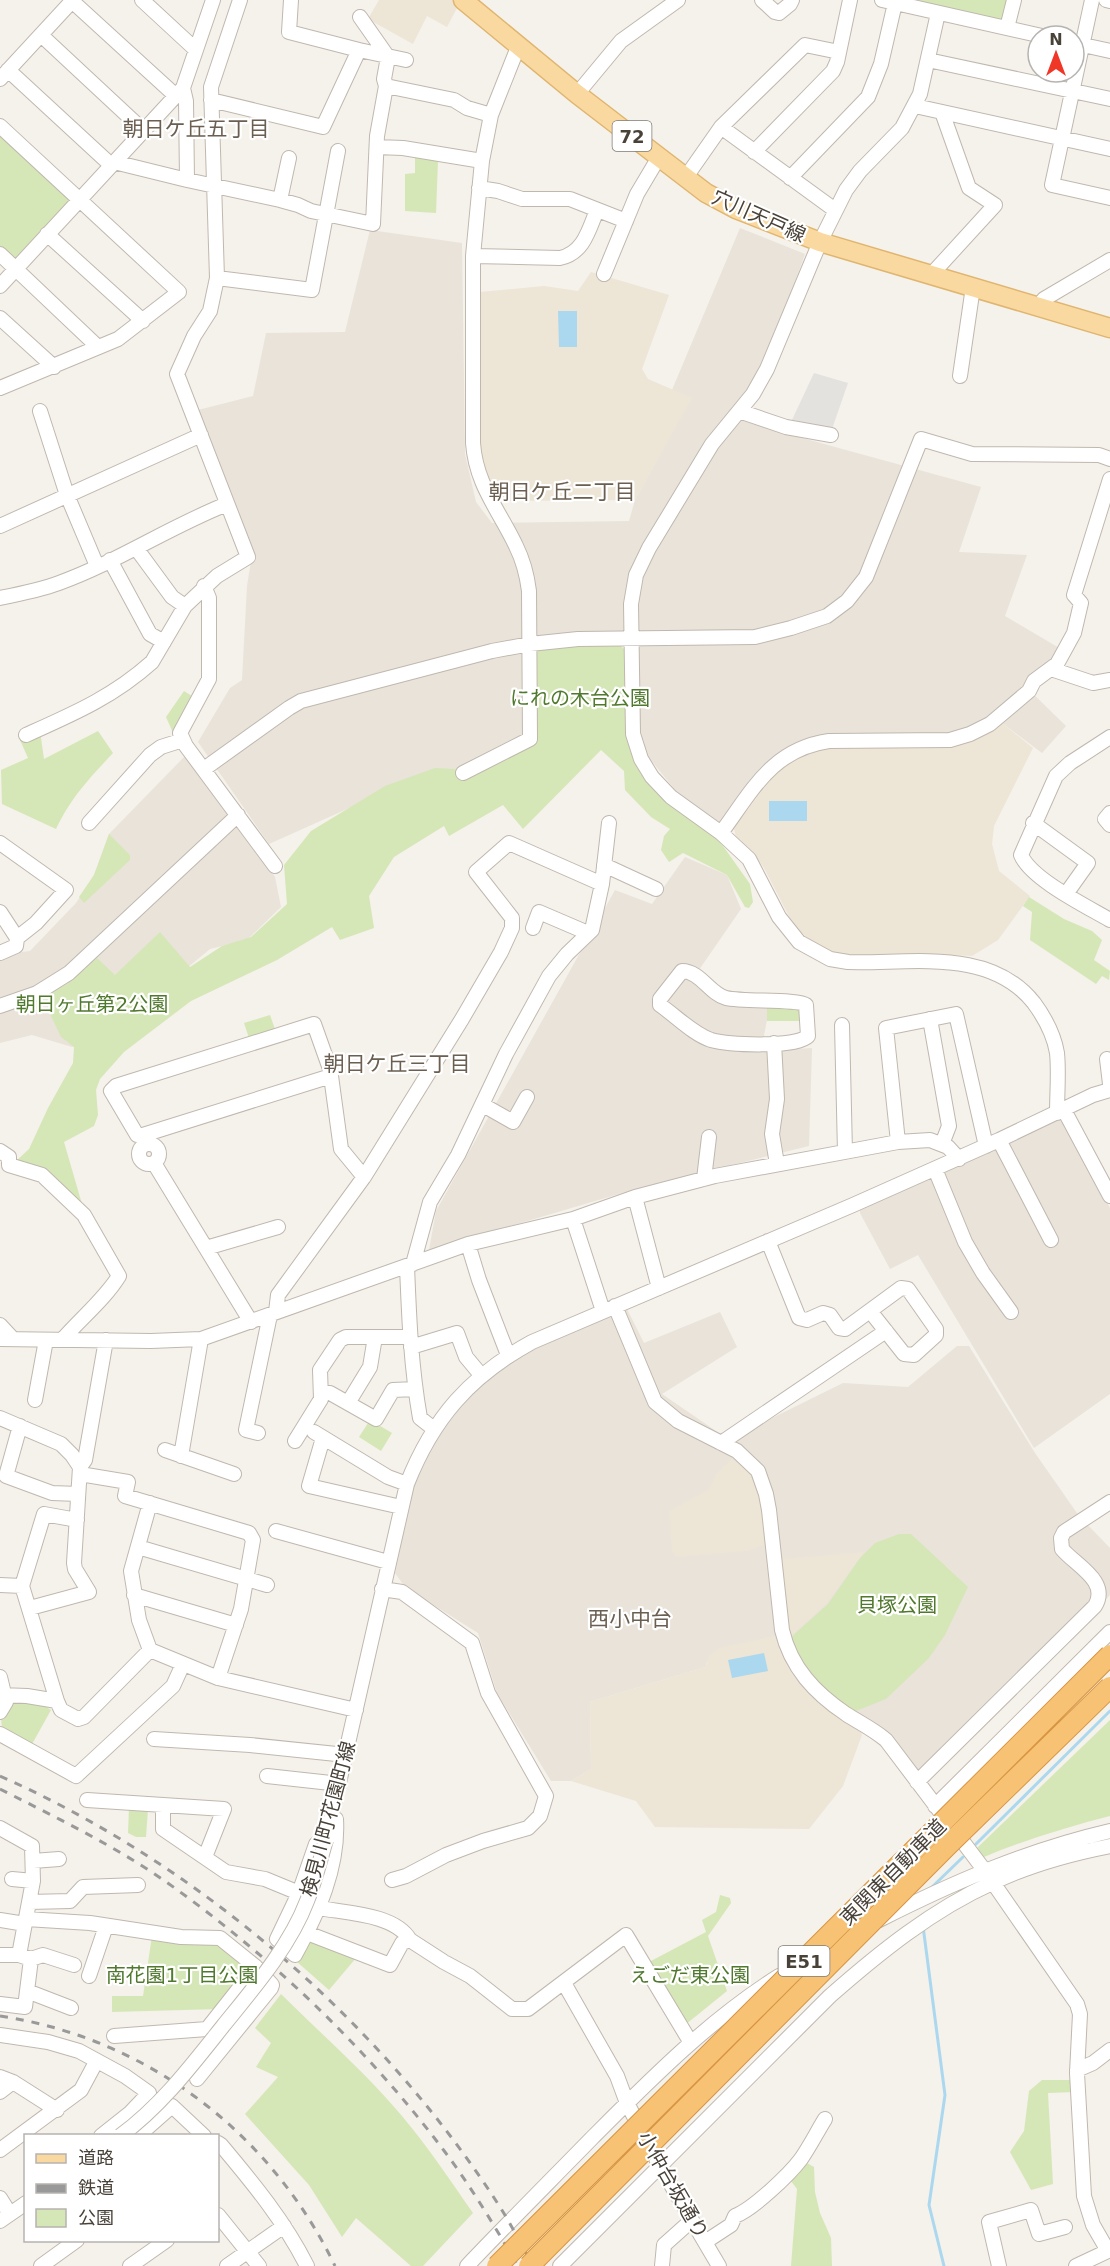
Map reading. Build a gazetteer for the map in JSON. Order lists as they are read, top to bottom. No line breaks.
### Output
{"streets":{"highway":["東関東自動車道","E51"],"main road":["72","穴川天戸線"],"street":["検見川町花園町線","小仲台坂通り"]},"districts":["朝日ケ丘五丁目","朝日ケ丘二丁目","朝日ケ丘三丁目","西小中台"],"parks":["にれの木台公園","朝日ヶ丘第2公園","貝塚公園","南花園1丁目公園","えごだ東公園"],"legend":["道路","鉄道","公園"],"north":"top"}
